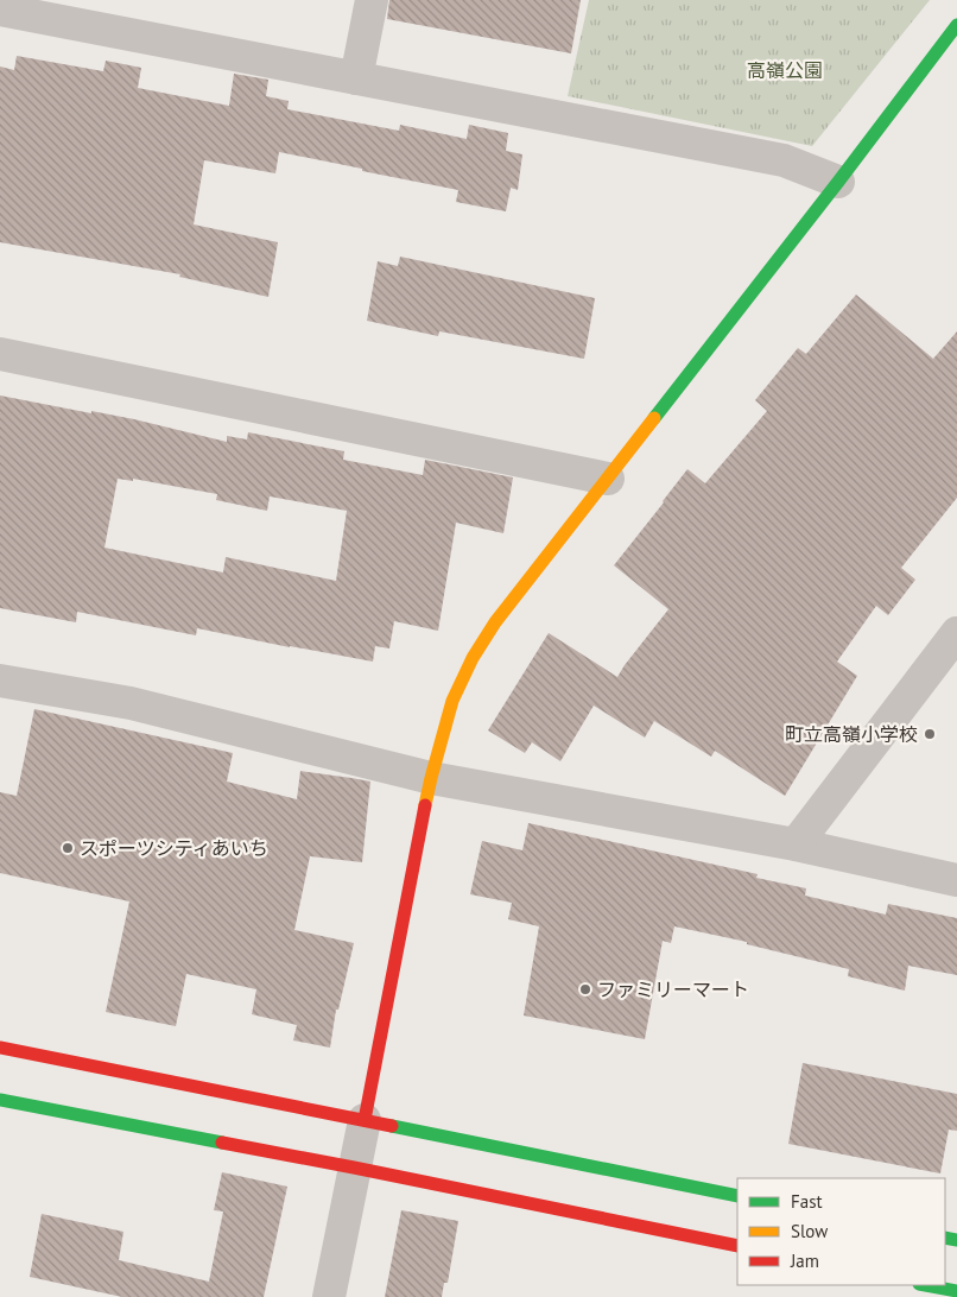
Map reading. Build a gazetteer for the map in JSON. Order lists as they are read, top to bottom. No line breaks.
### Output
{"parks":["高嶺公園"],"places":["町立高嶺小学校","スポーツシティあいち","ファミリーマート"],"legend":["Fast","Slow","Jam"]}
